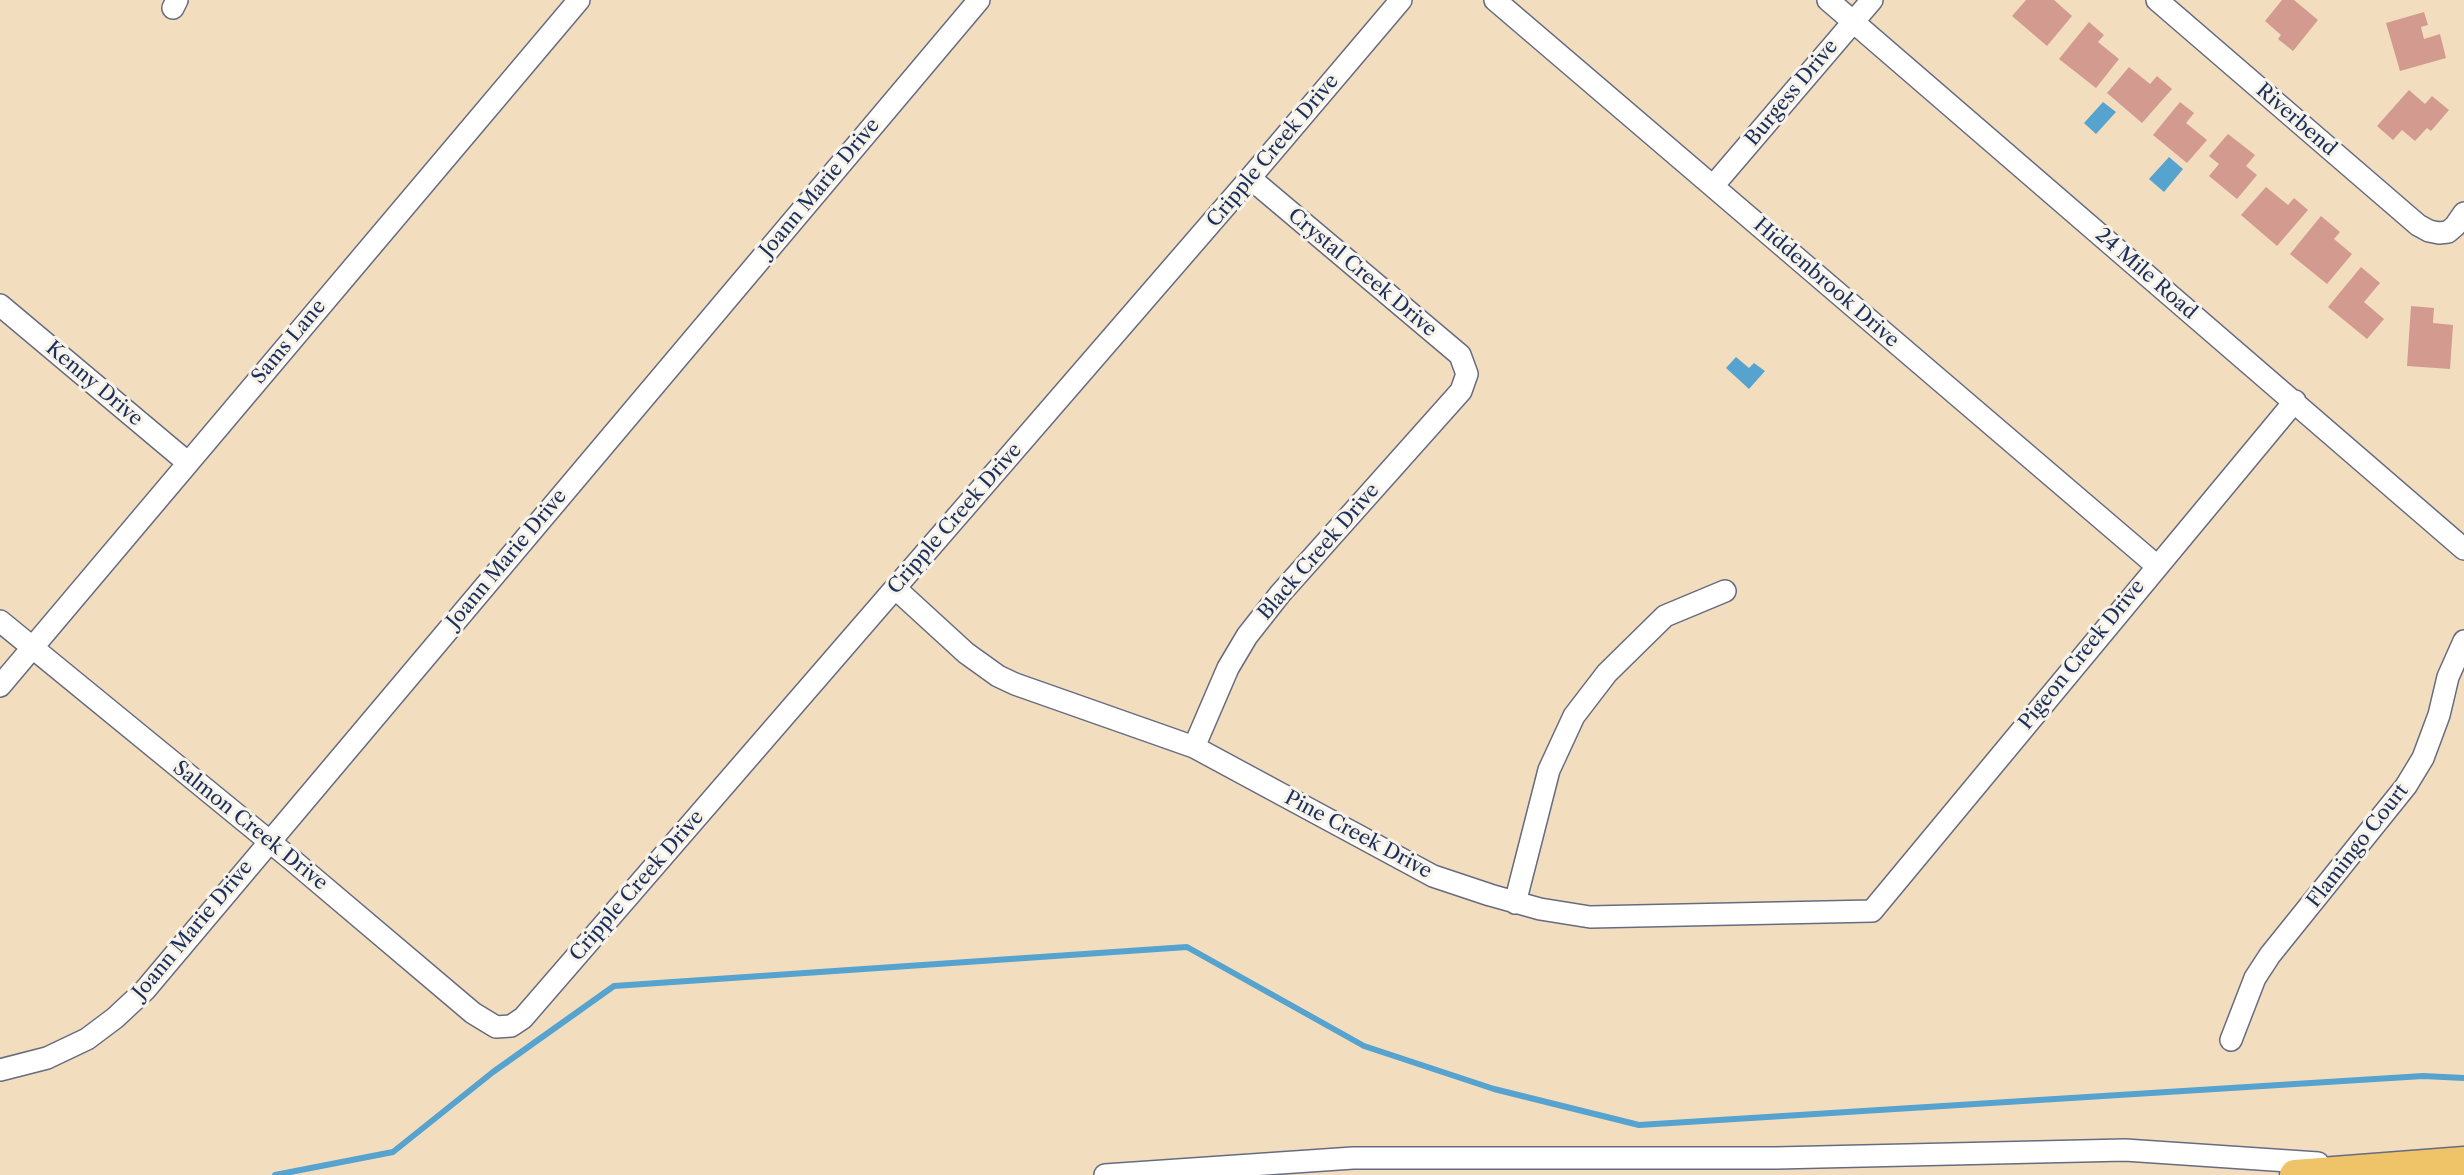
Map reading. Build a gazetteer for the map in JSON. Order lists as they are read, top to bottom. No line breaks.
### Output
{"streets":{"street":["Burgess Drive","Riverbend","Cripple Creek Drive","Joann Marie Drive","Crystal Creek Drive","24 Mile Road","Hiddenbrook Drive","Sams Lane","Kenny Drive","Black Creek Drive","Pigeon Creek Drive","Salmon Creek Drive","Pine Creek Drive","Flamingo Court"]},"crossings":[["Burgess Drive","24 Mile Road"],["Burgess Drive","Hiddenbrook Drive"],["Cripple Creek Drive","Crystal Creek Drive"],["Cripple Creek Drive","Salmon Creek Drive"],["Cripple Creek Drive","Pine Creek Drive"],["Joann Marie Drive","Salmon Creek Drive"],["Crystal Creek Drive","Black Creek Drive"],["24 Mile Road","Pigeon Creek Drive"],["Hiddenbrook Drive","Pigeon Creek Drive"],["Sams Lane","Kenny Drive"],["Sams Lane","Salmon Creek Drive"],["Black Creek Drive","Pine Creek Drive"],["Pigeon Creek Drive","Pine Creek Drive"]]}
